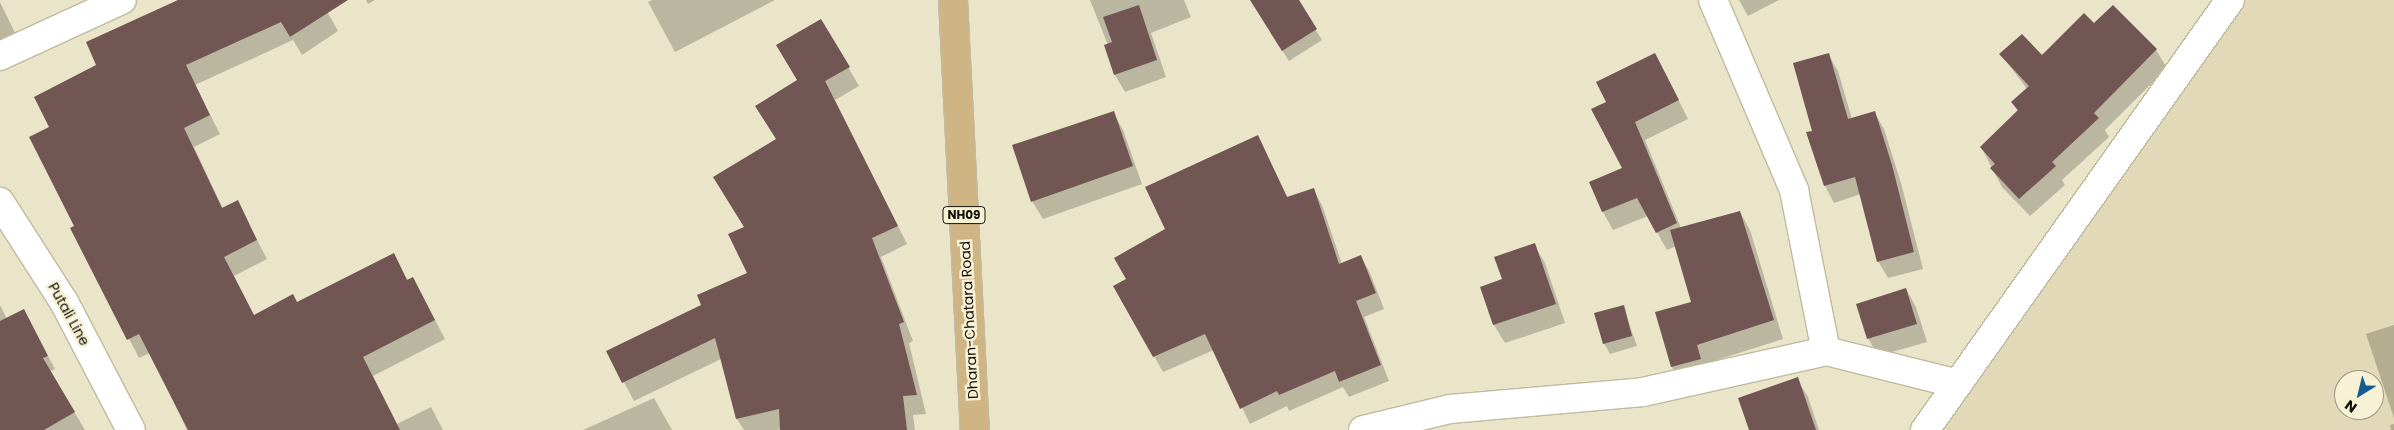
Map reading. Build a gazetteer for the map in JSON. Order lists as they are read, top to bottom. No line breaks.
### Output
{"streets":{"main road":["NH09","Dharan-Chatara Road"],"street":["Putali Line"]},"north":"bottom left"}
